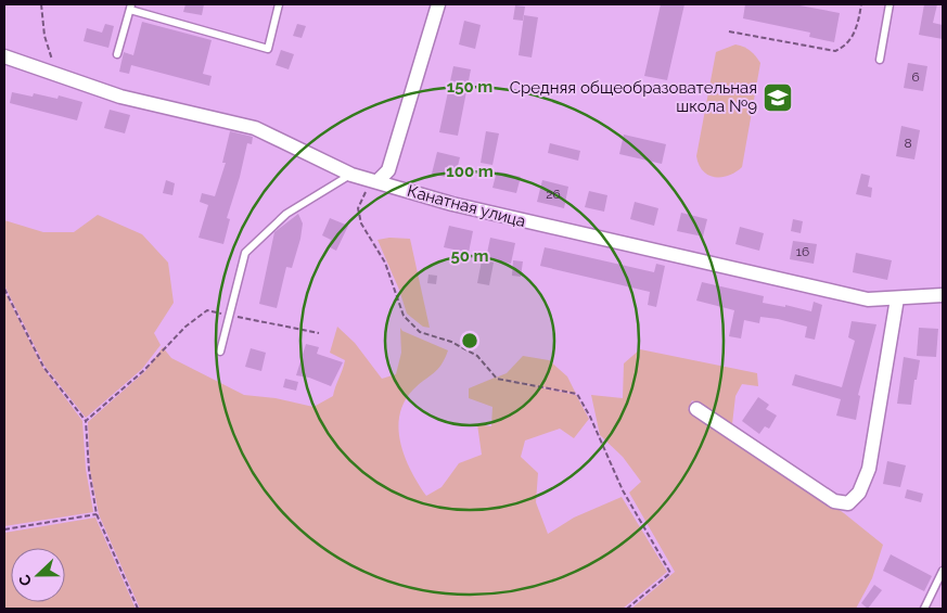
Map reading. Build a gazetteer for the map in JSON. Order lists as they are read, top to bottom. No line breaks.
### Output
{"streets":{"street":["Канатная улица"]},"places":{"school or university":["Средняя общеобразовательная школа №9"]},"house_numbers":["6","8","26","16"],"north":"left","rings":["150 m","100 m","50 m"]}
